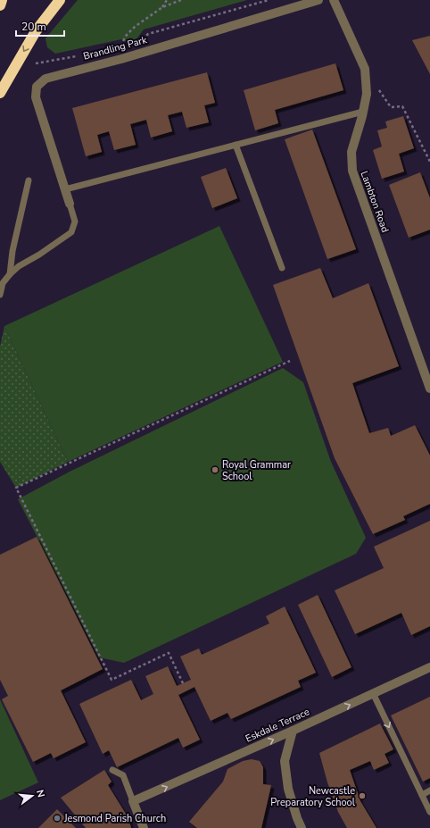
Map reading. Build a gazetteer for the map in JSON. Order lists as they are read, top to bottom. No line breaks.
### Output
{"streets":{"street":["Brandling Park","Lambton Road","Eskdale Terrace"]},"one_way":["Eskdale Terrace"],"places":["Royal Grammar School","Newcastle Preparatory School","Jesmond Parish Church"],"scale_bar":"20 m","north":"right"}
